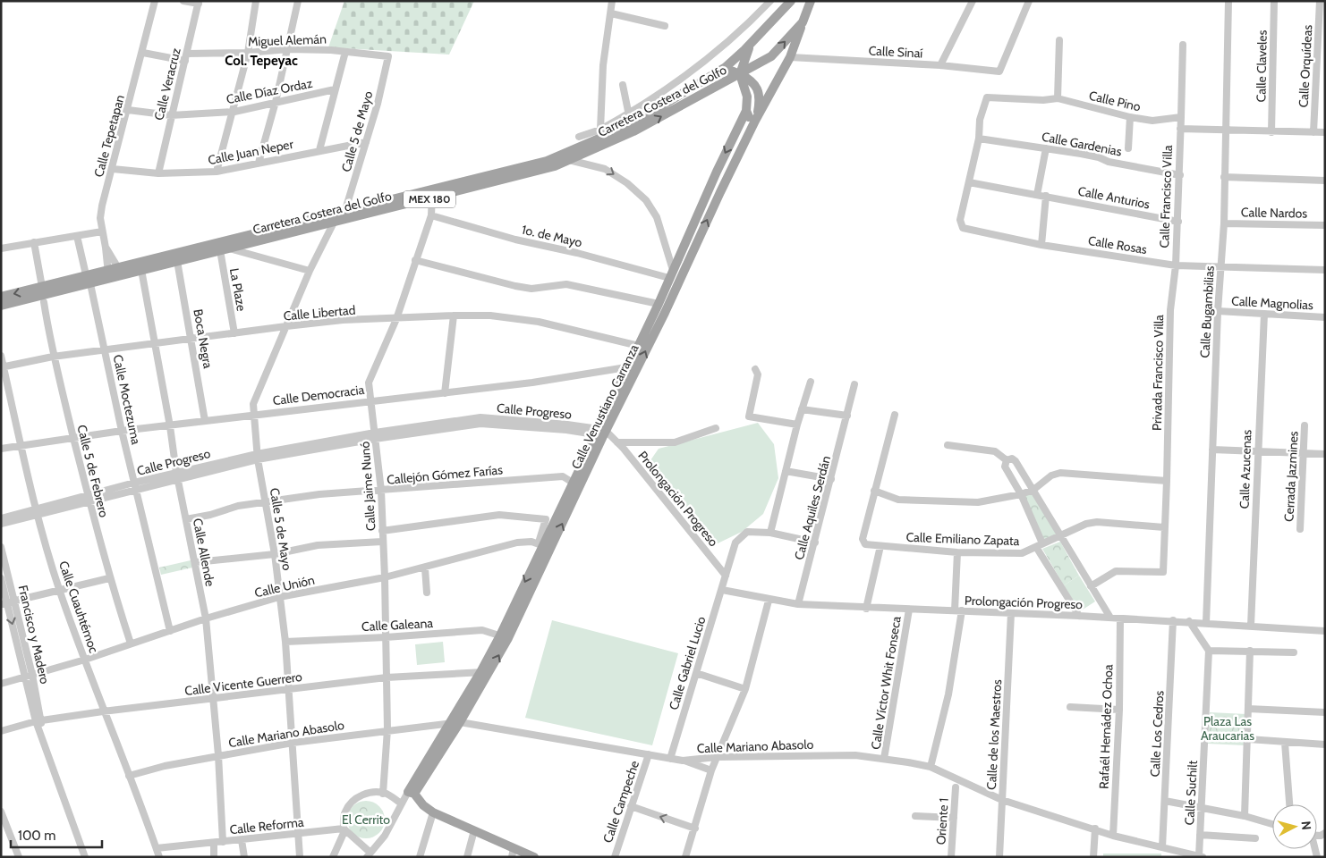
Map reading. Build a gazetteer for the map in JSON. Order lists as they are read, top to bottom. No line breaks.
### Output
{"streets":{"main road":["Carretera Costera del Golfo","MEX 180","Calle Venustiano Carranza"],"street":["Miguel Alemán","Calle Sinaí","Calle Claveles","Calle Orquídeas","Calle Veracruz","Calle Díaz Ordaz","Calle Pino","Calle 5 de Mayo","Calle Tepetapan","Calle Gardenias","Calle Juan Neper","Calle Francisco Villa","Calle Anturios","Calle Nardos","1o. de Mayo","Calle Rosas","La Plaze","Calle Magnolias","Calle Bugambilias","Calle Libertad","Boca Negra","Privada Francisco Villa","Calle Democracia","Calle Moctezuma","Calle Progreso","Calle Azucenas","Calle 5 de Febrero","Callejón Gómez Farías","Cerrada Jazmines","Calle Jaime Nunó","Prolongación Progreso","Calle Aquiles Serdán","Calle Emiliano Zapata","Calle Allende","Calle Unión","Calle Cuauhtémoc","Calle Galeana","Francisco y Madero","Calle Gabriel Lucio","Calle Víctor Whit Fonseca","Calle Vicente Guerrero","Rafaél Hernádez Ochoa","Calle Mariano Abasolo","Calle Los Cedros","Calle de los Maestros","Calle Suchilt","Calle Campeche","Oriente 1","Calle Reforma"]},"crossings":[["Miguel Alemán","Calle Veracruz"],["Miguel Alemán","Calle 5 de Mayo"],["Miguel Alemán","Calle Tepetapan"],["Calle Sinaí","Calle Venustiano Carranza"],["Calle Veracruz","Calle Díaz Ordaz"],["Calle Veracruz","Calle Juan Neper"],["Calle Díaz Ordaz","Calle Tepetapan"],["Carretera Costera del Golfo","Calle 5 de Mayo"],["Carretera Costera del Golfo","Calle Tepetapan"],["Carretera Costera del Golfo","La Plaze"],["Carretera Costera del Golfo","Boca Negra"],["Carretera Costera del Golfo","Calle Moctezuma"],["Carretera Costera del Golfo","Calle Venustiano Carranza"],["Carretera Costera del Golfo","Calle Jaime Nunó"],["Carretera Costera del Golfo","Calle Allende"],["Calle Pino","Calle Gardenias"],["Calle 5 de Mayo","Calle Juan Neper"],["Calle 5 de Mayo","Calle Libertad"],["Calle 5 de Mayo","Calle Democracia"],["Calle 5 de Mayo","Calle Progreso"],["Calle 5 de Mayo","Callejón Gómez Farías"],["Calle 5 de Mayo","Calle Unión"],["Calle 5 de Mayo","Calle Galeana"],["Calle 5 de Mayo","Calle Vicente Guerrero"],["Calle 5 de Mayo","Calle Mariano Abasolo"],["Calle 5 de Mayo","Calle Reforma"],["Calle Tepetapan","Calle Juan Neper"],["Calle Gardenias","Calle Francisco Villa"],["Calle Francisco Villa","Calle Anturios"],["Calle Francisco Villa","Calle Rosas"],["Calle Francisco Villa","Privada Francisco Villa"],["Calle Anturios","Calle Rosas"],["Calle Nardos","Calle Bugambilias"],["1o. de Mayo","Calle Venustiano Carranza"],["1o. de Mayo","Calle Jaime Nunó"],["Calle Rosas","Calle Bugambilias"],["Calle Rosas","Privada Francisco Villa"],["La Plaze","Calle Libertad"],["Calle Magnolias","Calle Bugambilias"],["Calle Magnolias","Calle Azucenas"],["Calle Bugambilias","Prolongación Progreso"],["Calle Libertad","Boca Negra"],["Calle Libertad","Calle Moctezuma"],["Calle Libertad","Calle Venustiano Carranza"],["Calle Libertad","Calle 5 de Febrero"],["Calle Libertad","Calle Jaime Nunó"],["Calle Libertad","Calle Allende"],["Calle Libertad","Calle Cuauhtémoc"],["Boca Negra","Calle Democracia"],["Calle Democracia","Calle Moctezuma"],["Calle Democracia","Calle Venustiano Carranza"],["Calle Democracia","Calle 5 de Febrero"],["Calle Democracia","Calle Jaime Nunó"],["Calle Democracia","Calle Allende"],["Calle Democracia","Calle Cuauhtémoc"],["Calle Moctezuma","Calle Progreso"],["Calle Moctezuma","Calle Unión"],["Calle Venustiano Carranza","Calle Progreso"],["Calle Venustiano Carranza","Callejón Gómez Farías"],["Calle Venustiano Carranza","Prolongación Progreso"],["Calle Venustiano Carranza","Calle Unión"],["Calle Venustiano Carranza","Calle Galeana"],["Calle Venustiano Carranza","Calle Vicente Guerrero"],["Calle Venustiano Carranza","Calle Mariano Abasolo"],["Calle Progreso","Calle 5 de Febrero"],["Calle Progreso","Calle Jaime Nunó"],["Calle Progreso","Prolongación Progreso"],["Calle Progreso","Calle Allende"],["Calle Progreso","Calle Cuauhtémoc"],["Calle Azucenas","Prolongación Progreso"],["Calle 5 de Febrero","Calle Unión"],["Callejón Gómez Farías","Calle Jaime Nunó"],["Callejón Gómez Farías","Calle Allende"],["Calle Jaime Nunó","Calle Unión"],["Calle Jaime Nunó","Calle Galeana"],["Calle Jaime Nunó","Calle Vicente Guerrero"],["Calle Jaime Nunó","Calle Mariano Abasolo"],["Prolongación Progreso","Calle Aquiles Serdán"],["Prolongación Progreso","Calle Gabriel Lucio"],["Prolongación Progreso","Calle Víctor Whit Fonseca"],["Prolongación Progreso","Rafaél Hernádez Ochoa"],["Prolongación Progreso","Calle Los Cedros"],["Prolongación Progreso","Calle de los Maestros"],["Calle Allende","Calle Unión"],["Calle Allende","Calle Vicente Guerrero"],["Calle Allende","Calle Mariano Abasolo"],["Calle Allende","Calle Reforma"],["Calle Unión","Calle Cuauhtémoc"],["Calle Unión","Francisco y Madero"],["Calle Cuauhtémoc","Calle Vicente Guerrero"],["Calle Cuauhtémoc","Calle Mariano Abasolo"],["Calle Cuauhtémoc","Calle Reforma"],["Francisco y Madero","Calle Vicente Guerrero"],["Calle Gabriel Lucio","Calle Mariano Abasolo"],["Calle Víctor Whit Fonseca","Calle Mariano Abasolo"],["Rafaél Hernádez Ochoa","Calle Mariano Abasolo"],["Calle Mariano Abasolo","Calle Los Cedros"],["Calle Mariano Abasolo","Calle de los Maestros"],["Calle Mariano Abasolo","Calle Suchilt"],["Calle Mariano Abasolo","Calle Campeche"]],"districts":["Col. Tepeyac"],"parks":["Plaza Las Araucarias","El Cerrito"],"scale_bar":"100 m","north":"right"}
